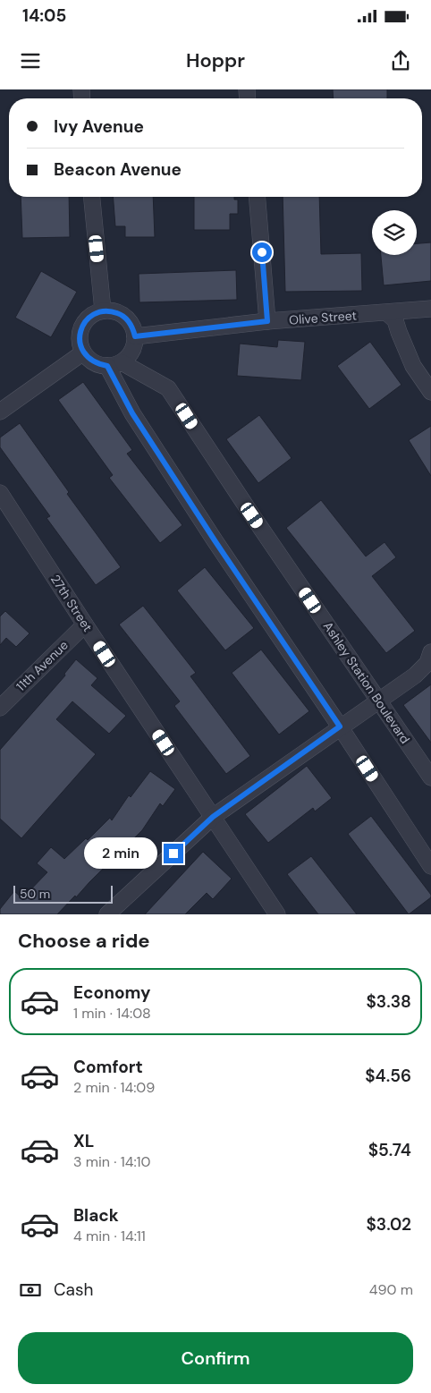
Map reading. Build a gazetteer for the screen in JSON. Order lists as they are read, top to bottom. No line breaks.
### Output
{"streets":{"street":["Olive Street","27th Street","11th Avenue","Ashley Station Boulevard"]},"crossings":[["Olive Street","Ashley Station Boulevard"],["27th Street","11th Avenue"]],"scale_bar":"50 m","page":{"status":"14:05","header":"Hoppr","banner":["Ivy Avenue","Beacon Avenue"],"bubble":"2 min","scale":"50 m","heading":"Choose a ride","list":[{"name":"Economy","note":"1 min · 14:08","value":"$3.38"},{"name":"Comfort","note":"2 min · 14:09","value":"$4.56"},{"name":"XL","note":"3 min · 14:10","value":"$5.74"},{"name":"Black","note":"4 min · 14:11","value":"$3.02"}],"pay":["Cash","490 m"],"buttons":"Confirm"}}
